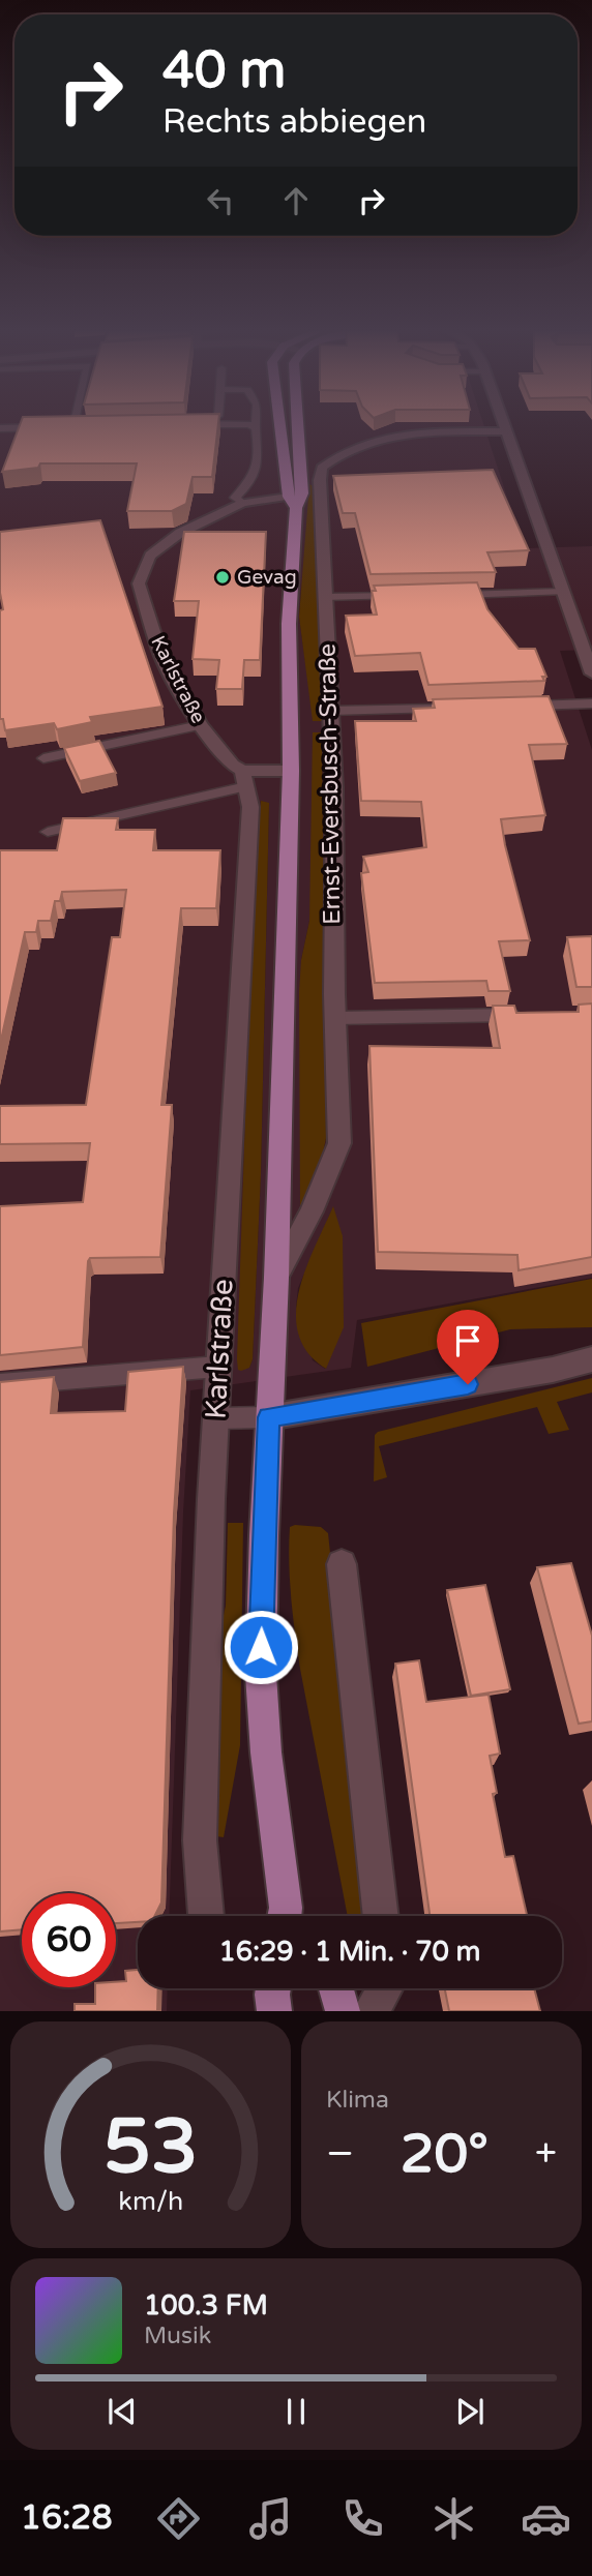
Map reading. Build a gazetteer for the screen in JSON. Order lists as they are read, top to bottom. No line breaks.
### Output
{"streets":{"street":["Karlstraße","Ernst-Eversbusch-Straße"]},"places":["Gevag"],"page":{"turn":["40 m","Rechts abbiegen"],"limit":"60","trip":"16:29 · 1 Min. · 70 m","tile":"Klima","heat":["−","20°","+"],"song":["100.3 FM","Musik"],"tabs":"16:28","gauge":["53","km/h"]}}
